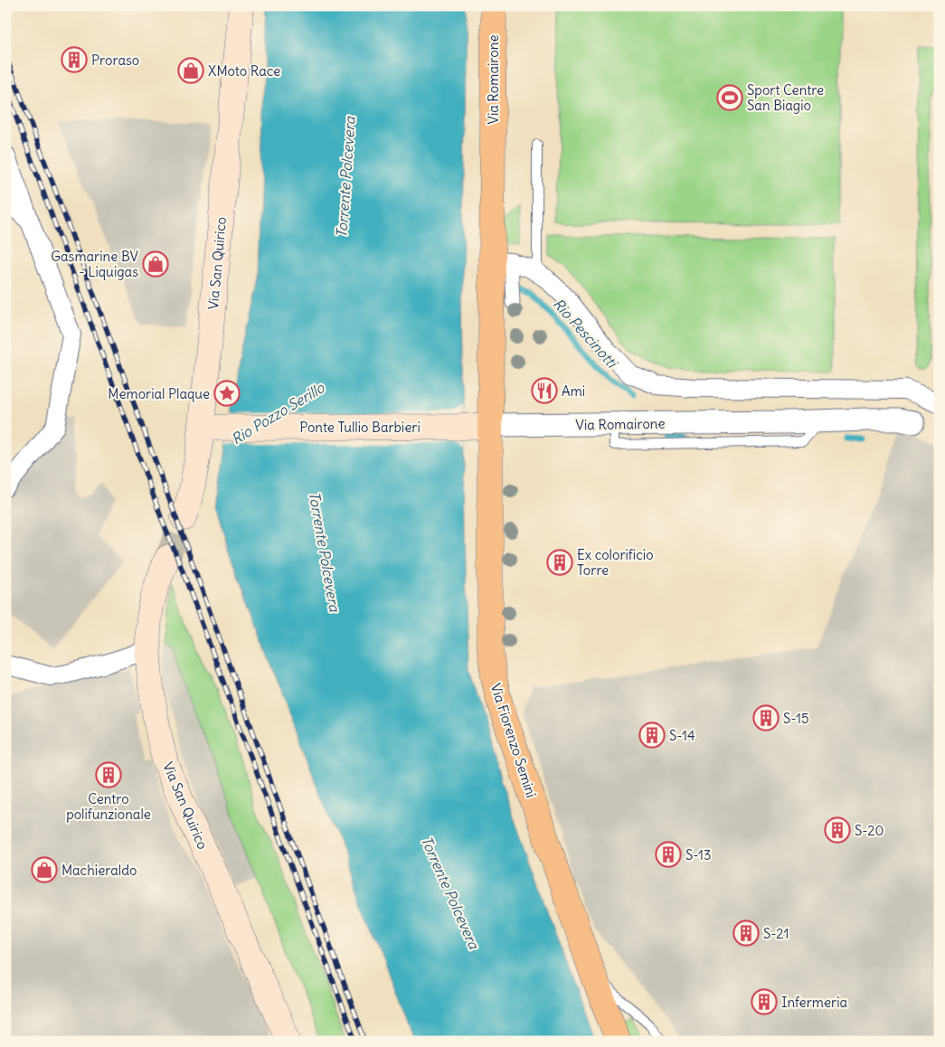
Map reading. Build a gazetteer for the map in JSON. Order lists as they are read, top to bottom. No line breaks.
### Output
{"streets":{"main road":["Via Romairone","Via San Quirico","Ponte Tullio Barbieri","Via Fiorenzo Semini"]},"crossings":[["Via Romairone","Ponte Tullio Barbieri"],["Via Romairone","Via Fiorenzo Semini"],["Via San Quirico","Ponte Tullio Barbieri"],["Ponte Tullio Barbieri","Via Fiorenzo Semini"]],"water":["Torrente Polcevera","Rio Pescinotti","Rio Pozzo Serillo"],"places":{"building":["Proraso","Ex colorificio Torre","S-15","S-14","Centro polifunzionale","S-20","S-13","S-21","Infermeria"],"shop":["XMoto Race","Gasmarine BV - Liquigas","Machieraldo"],"sports":["Sport Centre San Biagio"],"restaurant":["Ami"],"place":["Memorial Plaque"]}}
